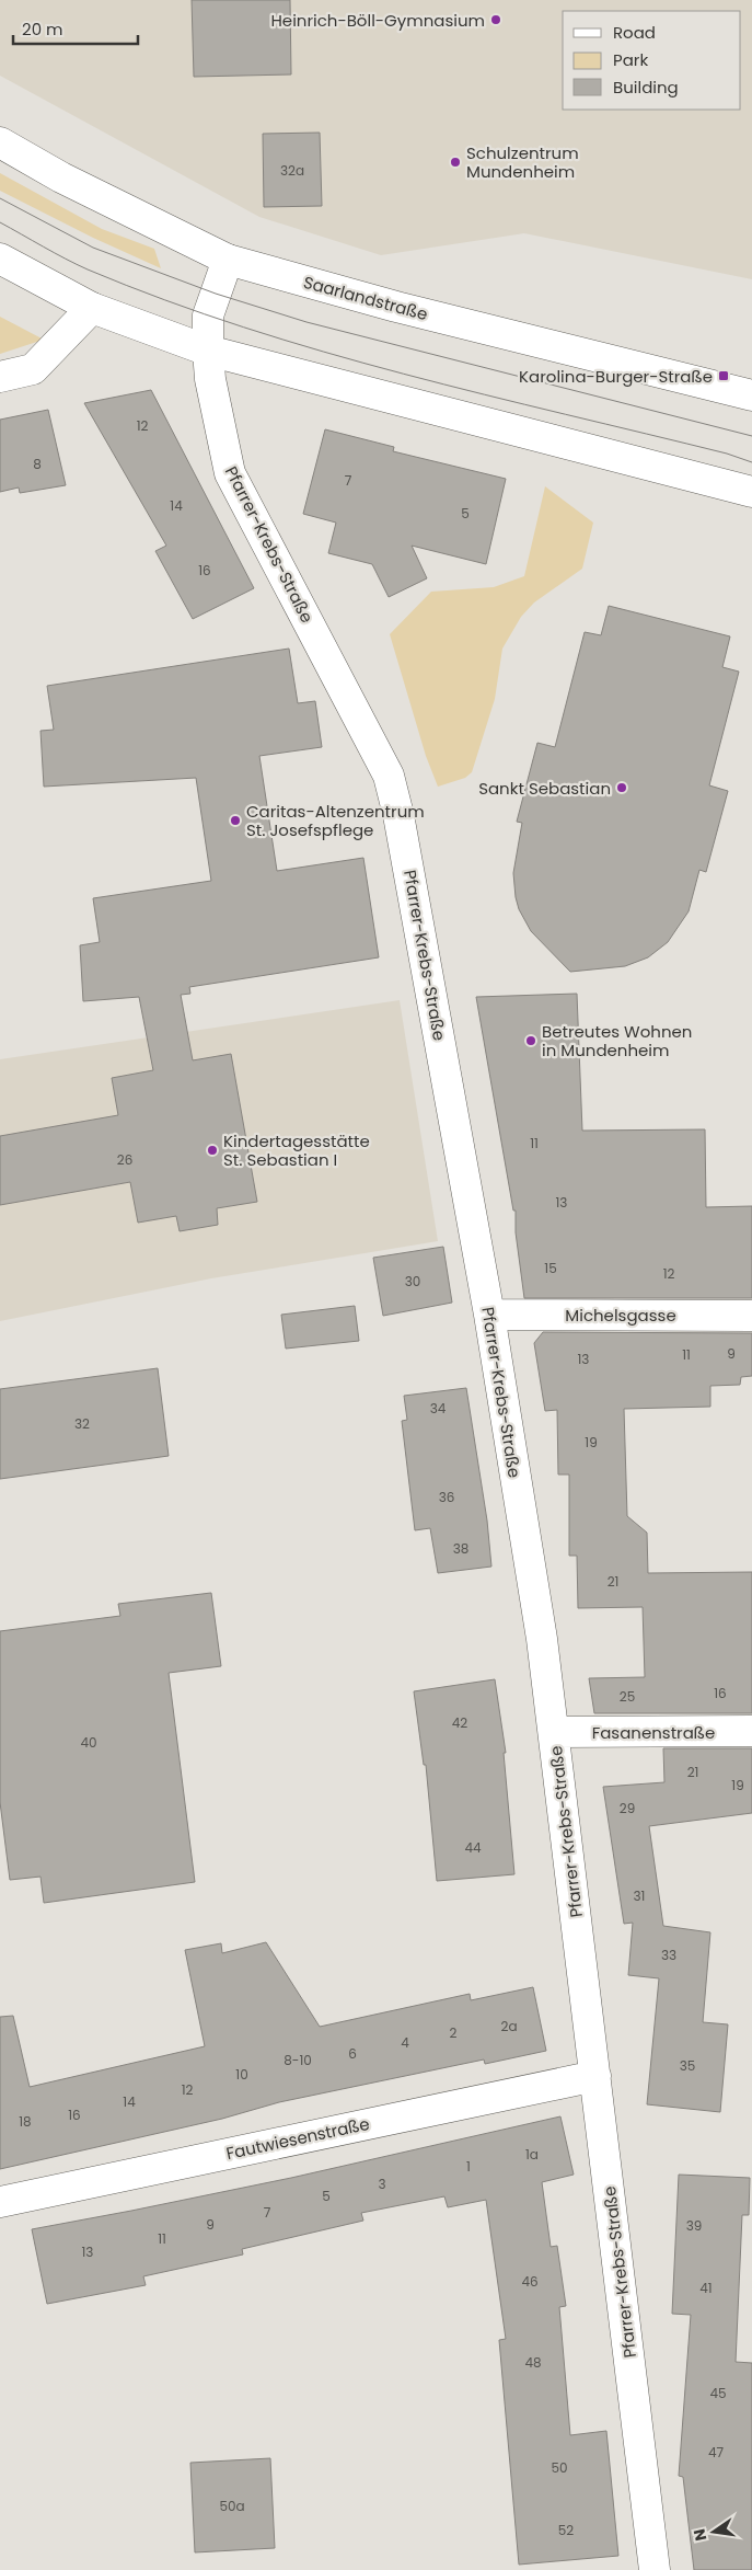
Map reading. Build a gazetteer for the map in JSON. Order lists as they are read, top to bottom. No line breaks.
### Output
{"streets":{"street":["Saarlandstraße","Pfarrer-Krebs-Straße","Michelsgasse","Fasanenstraße","Fautwiesenstraße"]},"crossings":[["Saarlandstraße","Pfarrer-Krebs-Straße"],["Pfarrer-Krebs-Straße","Michelsgasse"],["Pfarrer-Krebs-Straße","Fasanenstraße"],["Pfarrer-Krebs-Straße","Fautwiesenstraße"]],"places":{"other":["Heinrich-Böll-Gymnasium","Schulzentrum Mundenheim","Sankt Sebastian","Caritas-Altenzentrum St. Josefspflege","Betreutes Wohnen in Mundenheim","Kindertagesstätte St. Sebastian I"],"transit":["Karolina-Burger-Straße"]},"house_numbers":["32a","12","8","7","14","5","16","11","26","13","15","12","30","9","11","13","34","32","19","36","38","21","16","25","42","40","21","19","29","44","31","33","2a","2","4","6","8-10","35","10","12","14","16","18","1a","1","3","5","7","9","39","11","13","46","41","48","45","47","50","50a","52"],"legend":["Road","Park","Building"],"scale_bar":"20 m","north":"left"}
